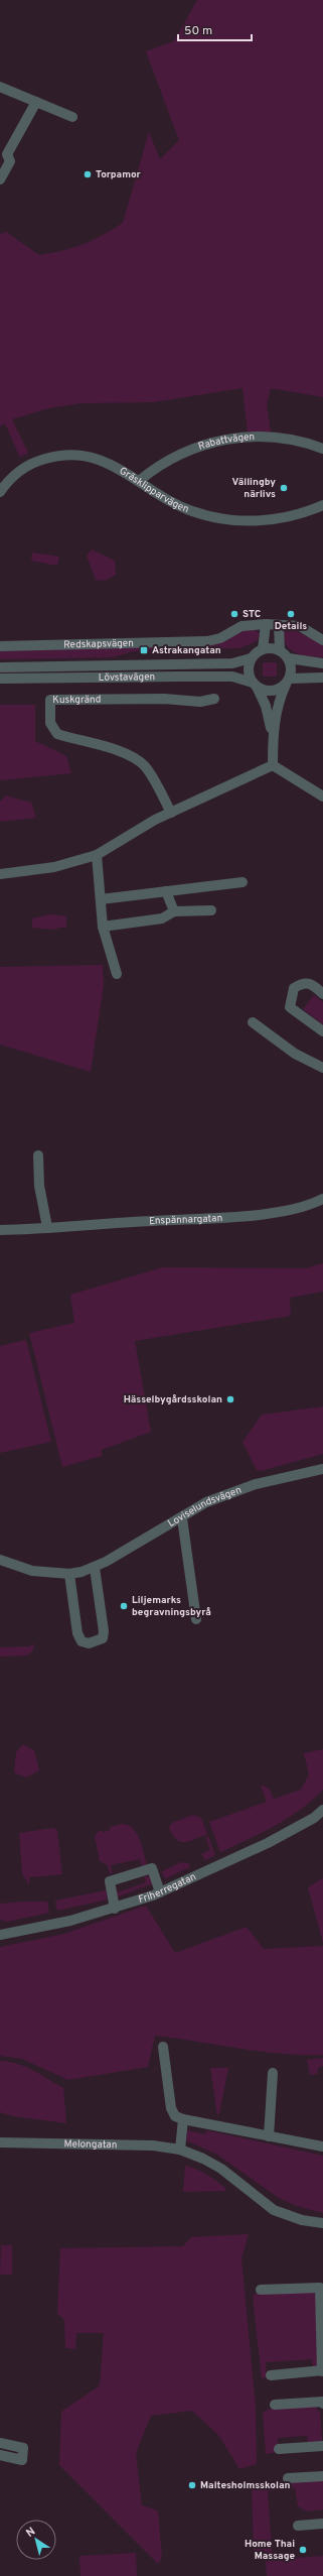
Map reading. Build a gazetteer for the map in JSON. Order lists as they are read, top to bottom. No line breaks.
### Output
{"streets":{"street":["Rabattvägen","Gräsklipparvägen","Redskapsvägen","Lövstavägen","Kuskgränd","Enspännargatan","Loviselundsvägen","Friherregatan","Melongatan"]},"crossings":[["Rabattvägen","Gräsklipparvägen"]],"places":{"other":["Torpamor","Vällingby närlivs","STC","Details","Hässelbygårdsskolan","Liljemarks begravningsbyrå","Maltesholmsskolan","Home Thai Massage"],"transit":["Astrakangatan"]},"scale_bar":"50 m","north":"top left"}
